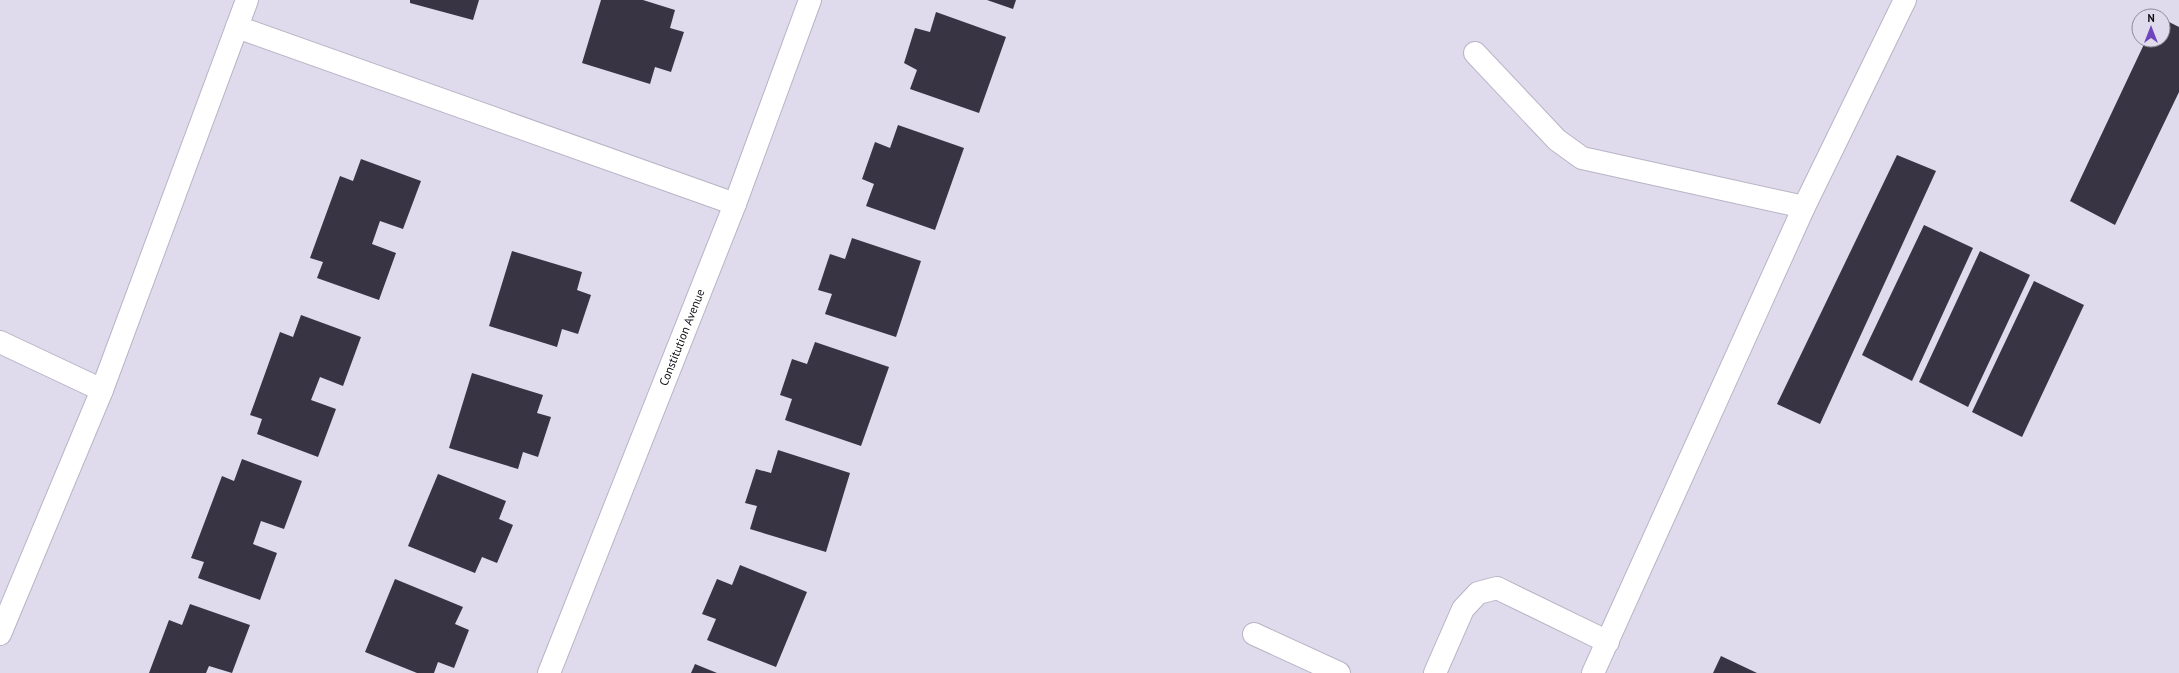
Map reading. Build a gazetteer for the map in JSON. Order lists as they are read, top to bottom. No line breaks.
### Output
{"streets":{"street":["Constitution Avenue"]},"north":"top"}
